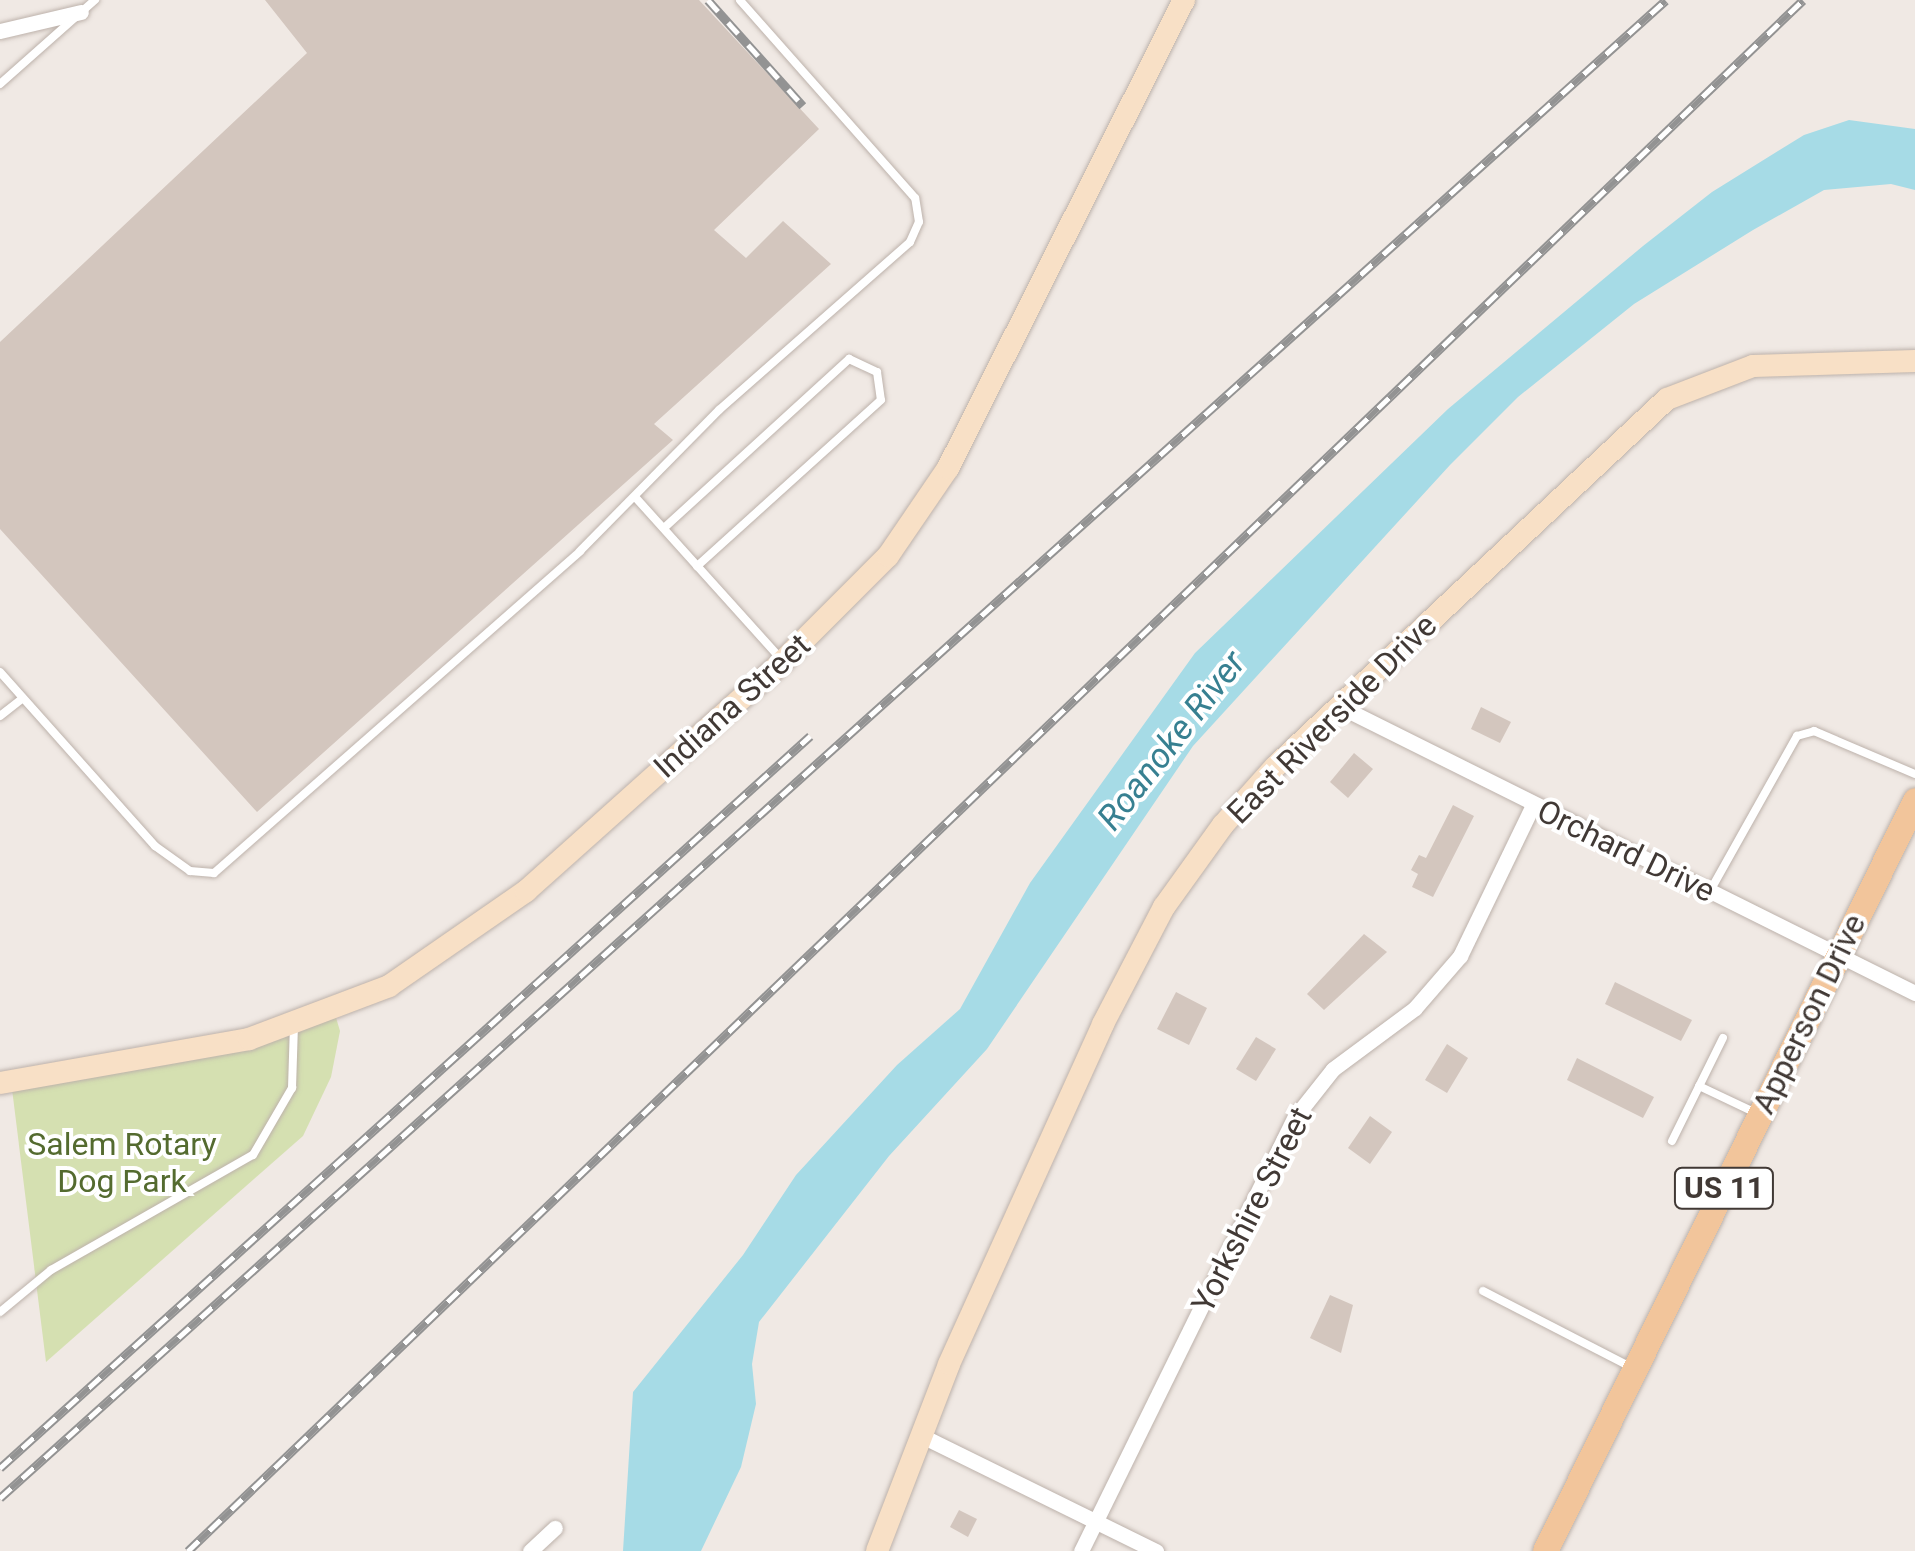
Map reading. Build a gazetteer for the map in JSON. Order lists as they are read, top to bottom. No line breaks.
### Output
{"streets":{"main road":["Apperson Drive","US 11"],"street":["Indiana Street","East Riverside Drive","Orchard Drive","Yorkshire Street"]},"crossings":[["East Riverside Drive","Orchard Drive"],["Orchard Drive","Apperson Drive"],["Orchard Drive","Yorkshire Street"]],"water":["Roanoke River"],"parks":["Salem Rotary Dog Park"]}
